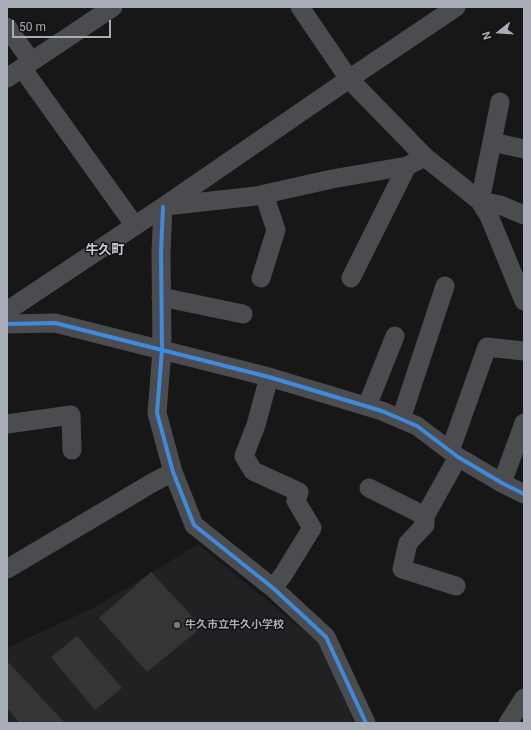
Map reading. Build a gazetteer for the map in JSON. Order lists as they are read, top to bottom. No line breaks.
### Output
{"districts":["牛久町"],"places":["牛久市立牛久小学校"],"scale_bar":"50 m","north":"left"}
